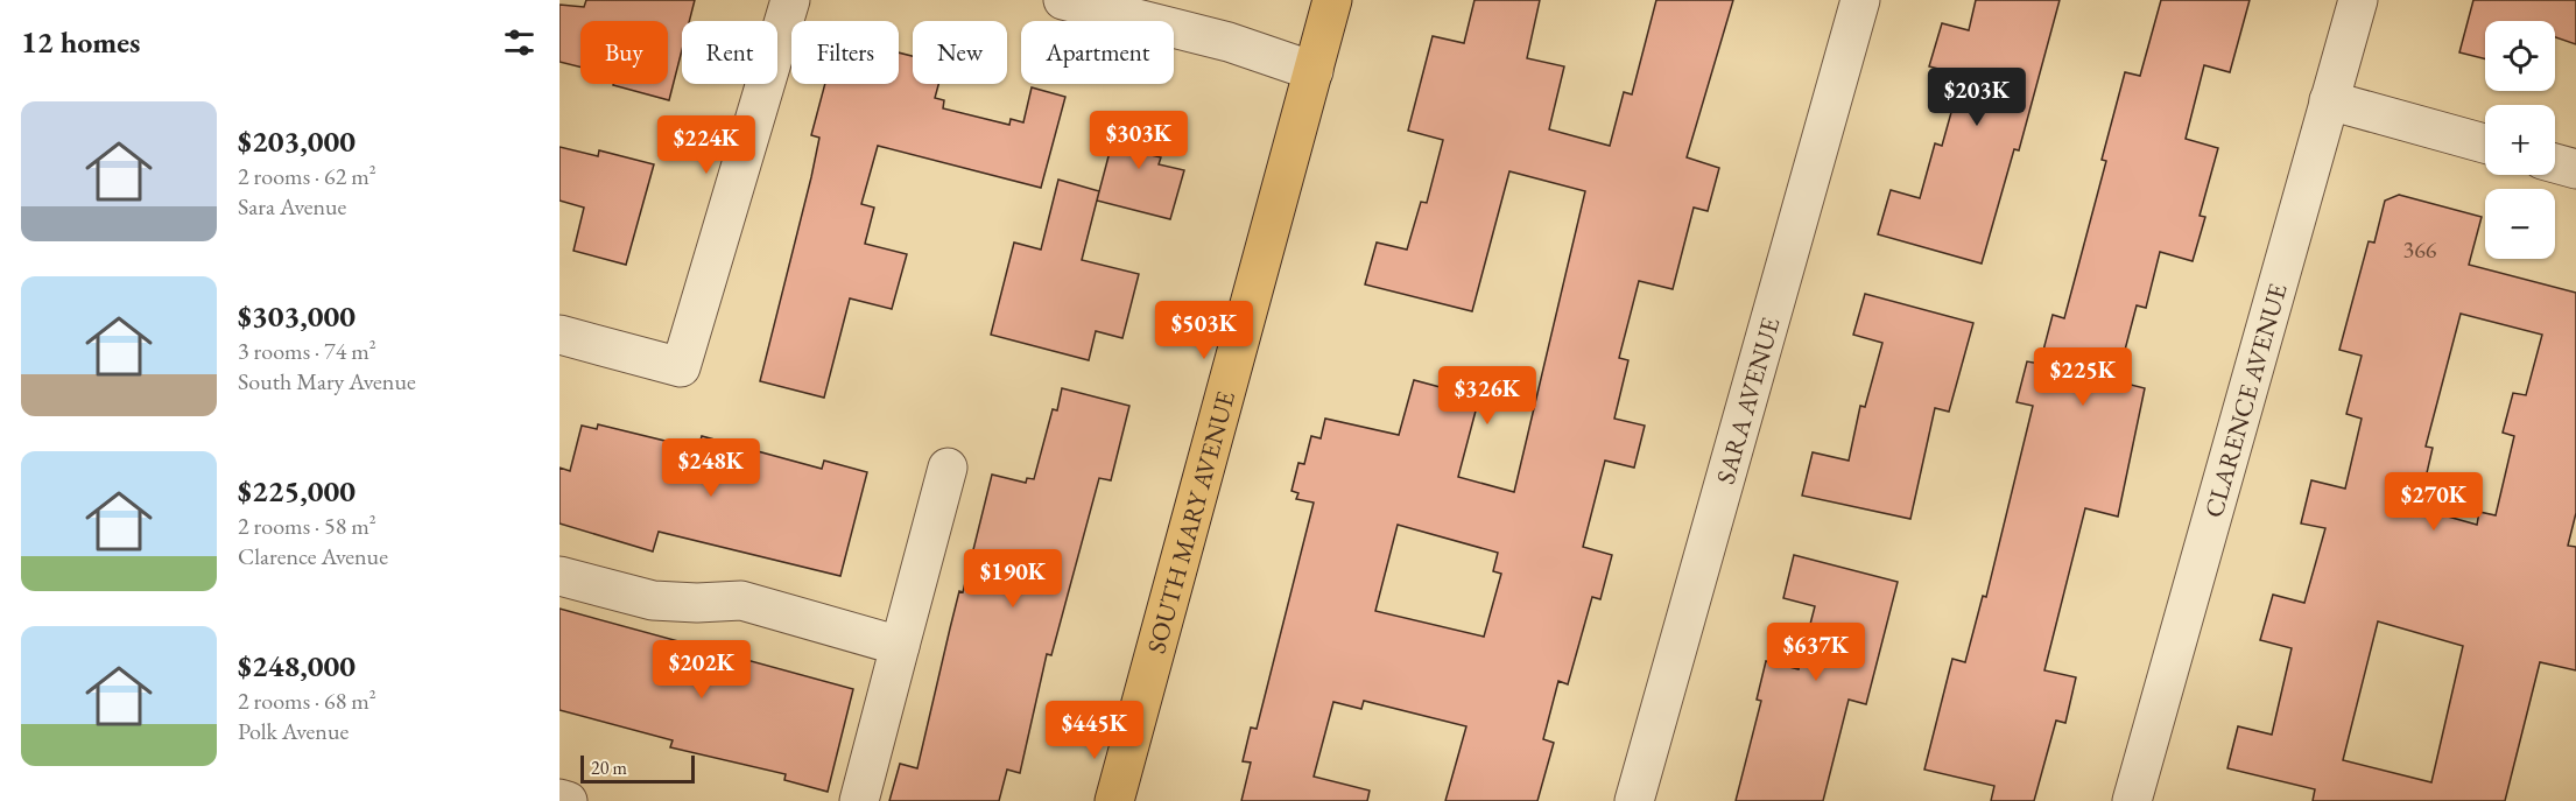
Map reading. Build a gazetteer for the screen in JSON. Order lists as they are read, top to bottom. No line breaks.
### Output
{"streets":{"main road":["SOUTH MARY AVENUE"],"street":["CLARENCE AVENUE","SARA AVENUE"]},"house_numbers":["366"],"scale_bar":"20 m","page":{"heading":"12 homes","map_buttons":["+","−"],"chip":["Buy","Rent","Filters","New","Apartment"],"price":["$203K","$303K","$224K","$503K","$225K","$326K","$248K","$270K","$190K","$637K","$202K","$445K"],"list":[{"name":"$203,000","note":"2 rooms · 62 m² · Sara Avenue"},{"name":"$303,000","note":"3 rooms · 74 m² · South Mary Avenue"},{"name":"$225,000","note":"2 rooms · 58 m² · Clarence Avenue"},{"name":"$248,000","note":"2 rooms · 68 m² · Polk Avenue"}],"scale":"20 m"}}
